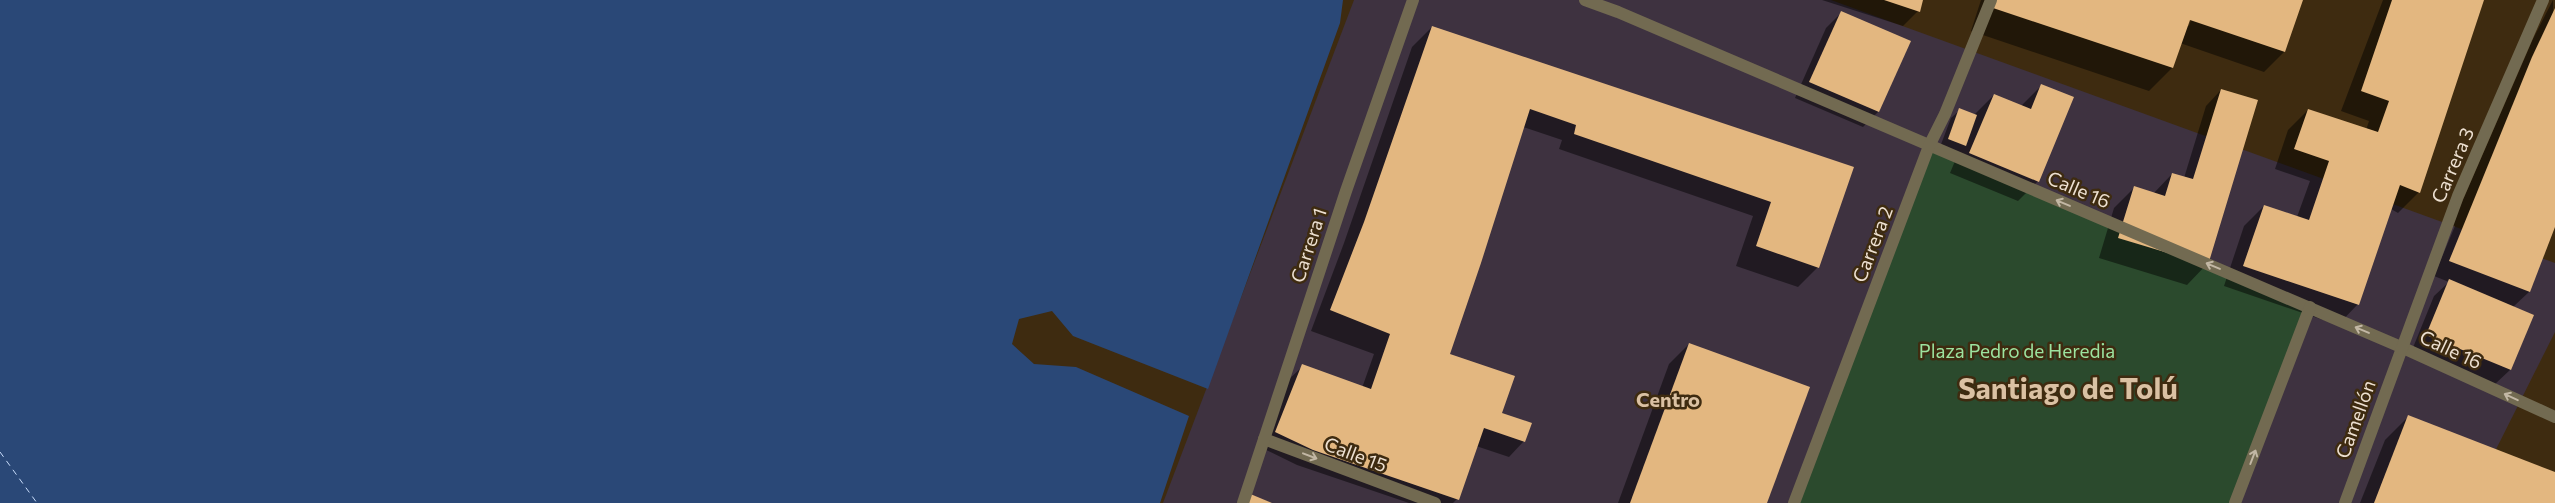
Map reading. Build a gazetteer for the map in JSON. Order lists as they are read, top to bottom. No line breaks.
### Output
{"streets":{"street":["Carrera 3","Calle 16","Carrera 2","Carrera 1","Camellón","Calle 15"]},"crossings":[["Carrera 3","Calle 16"],["Carrera 3","Camellón"],["Calle 16","Carrera 2"],["Calle 16","Camellón"],["Carrera 1","Calle 15"]],"one_way":["Calle 16","Calle 15"],"districts":["Santiago de Tolú","Centro"],"parks":["Plaza Pedro de Heredia"]}
